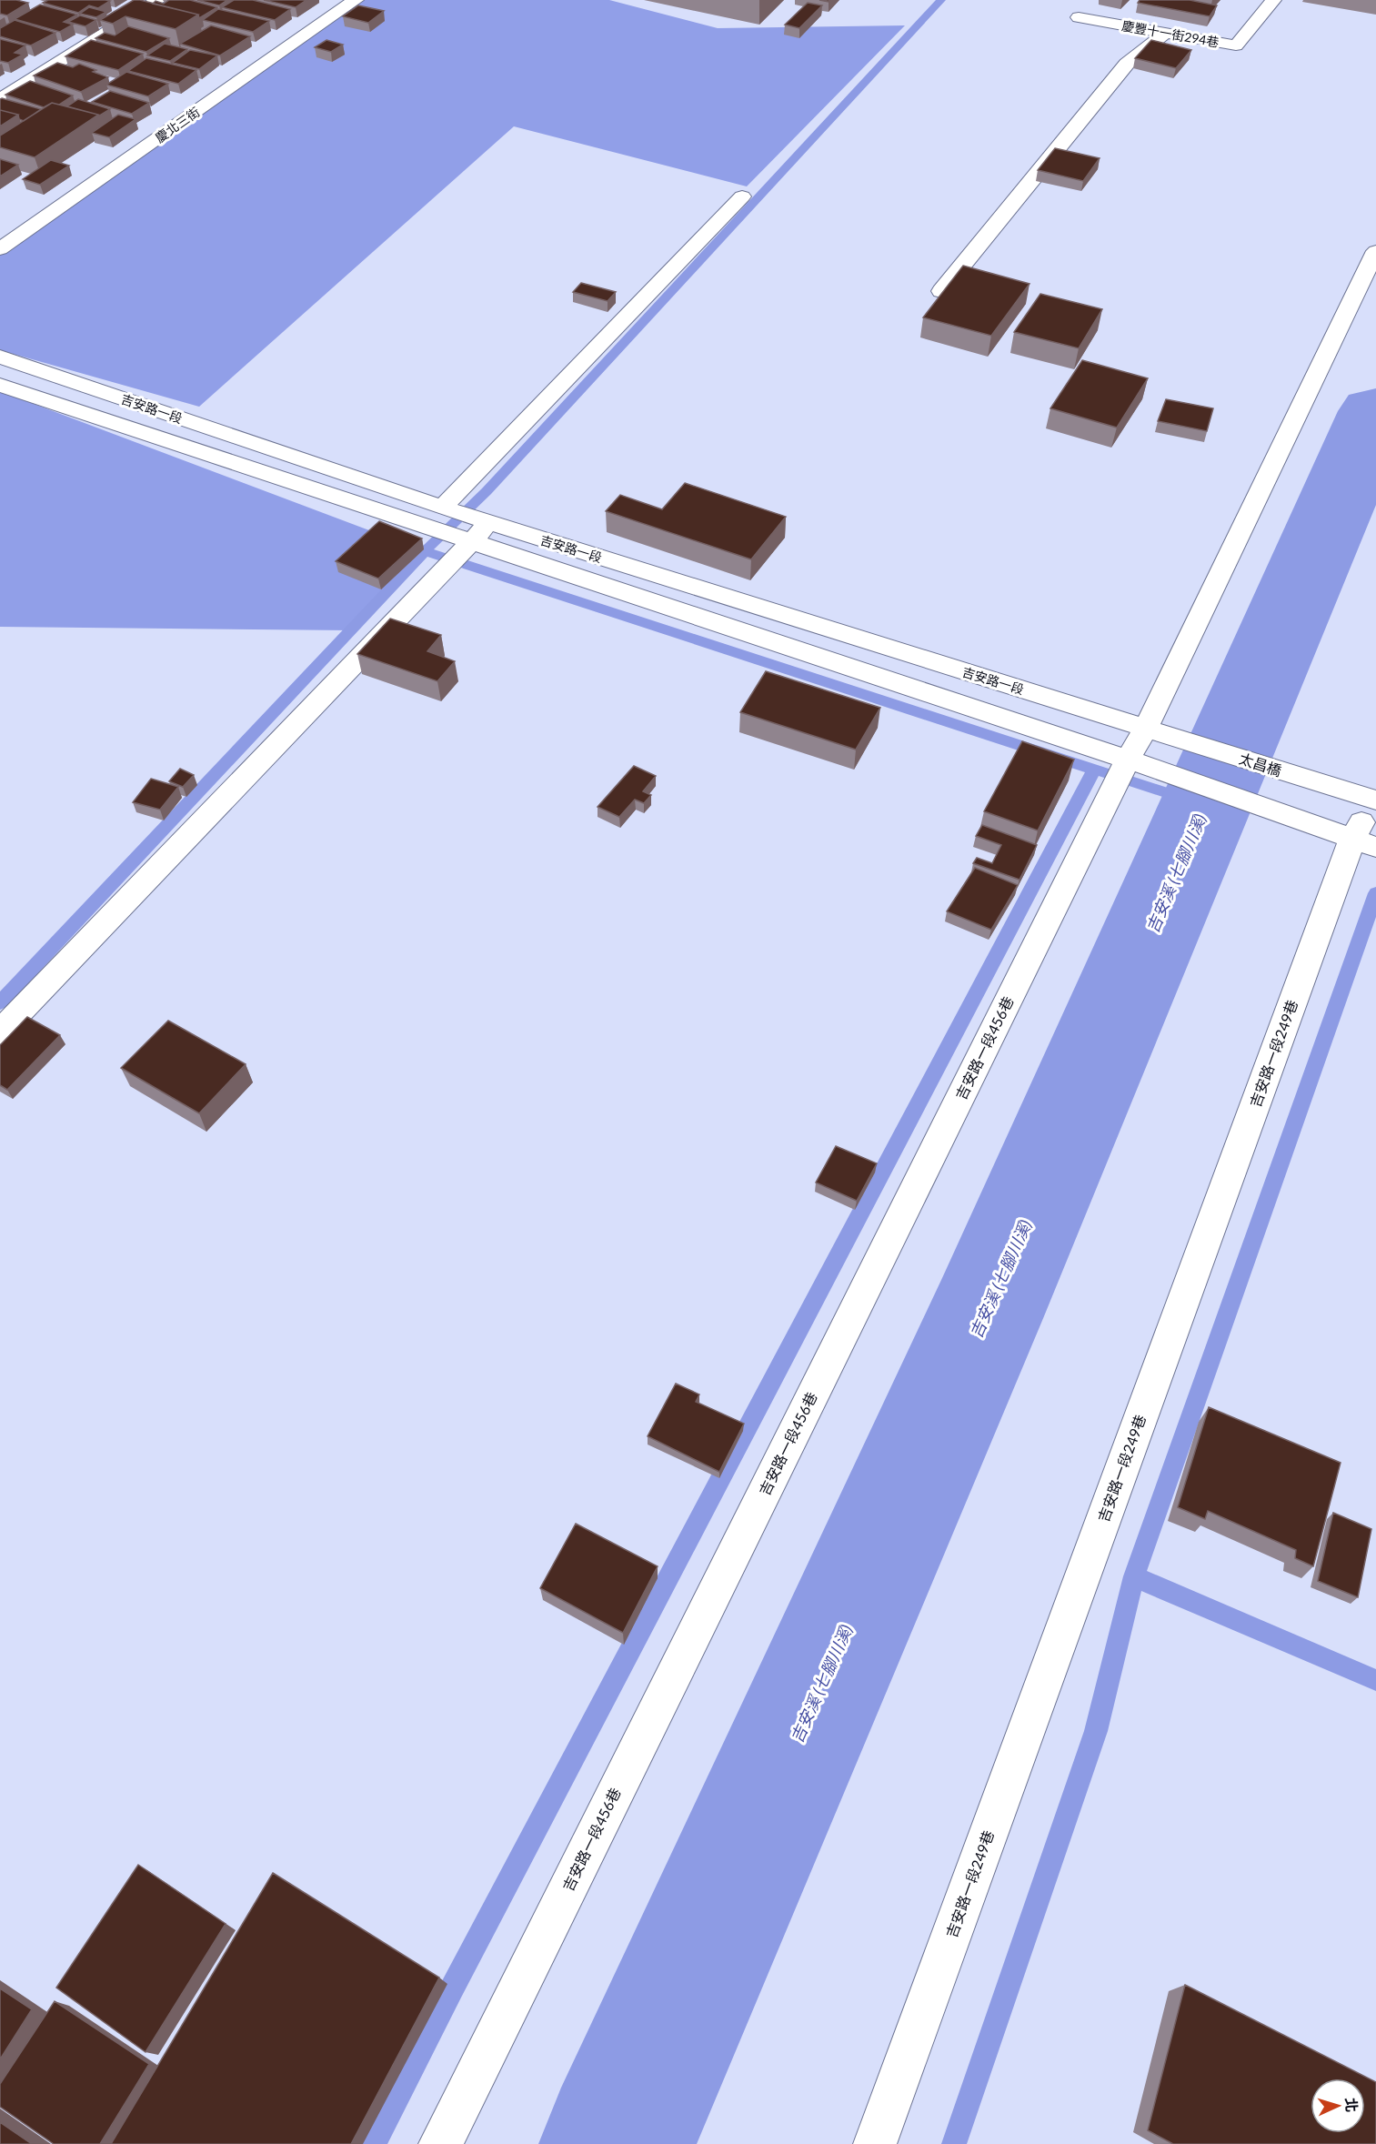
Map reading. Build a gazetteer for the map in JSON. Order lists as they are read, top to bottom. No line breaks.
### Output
{"streets":{"street":["慶豐十一街294巷","慶北三街","吉安路一段","太昌橋","吉安路一段456巷","吉安路一段249巷"]},"crossings":[["吉安路一段","太昌橋"],["吉安路一段","吉安路一段456巷"],["太昌橋","吉安路一段456巷"],["太昌橋","吉安路一段249巷"]],"water":["吉安溪 (七腳川溪)"],"north":"right"}
